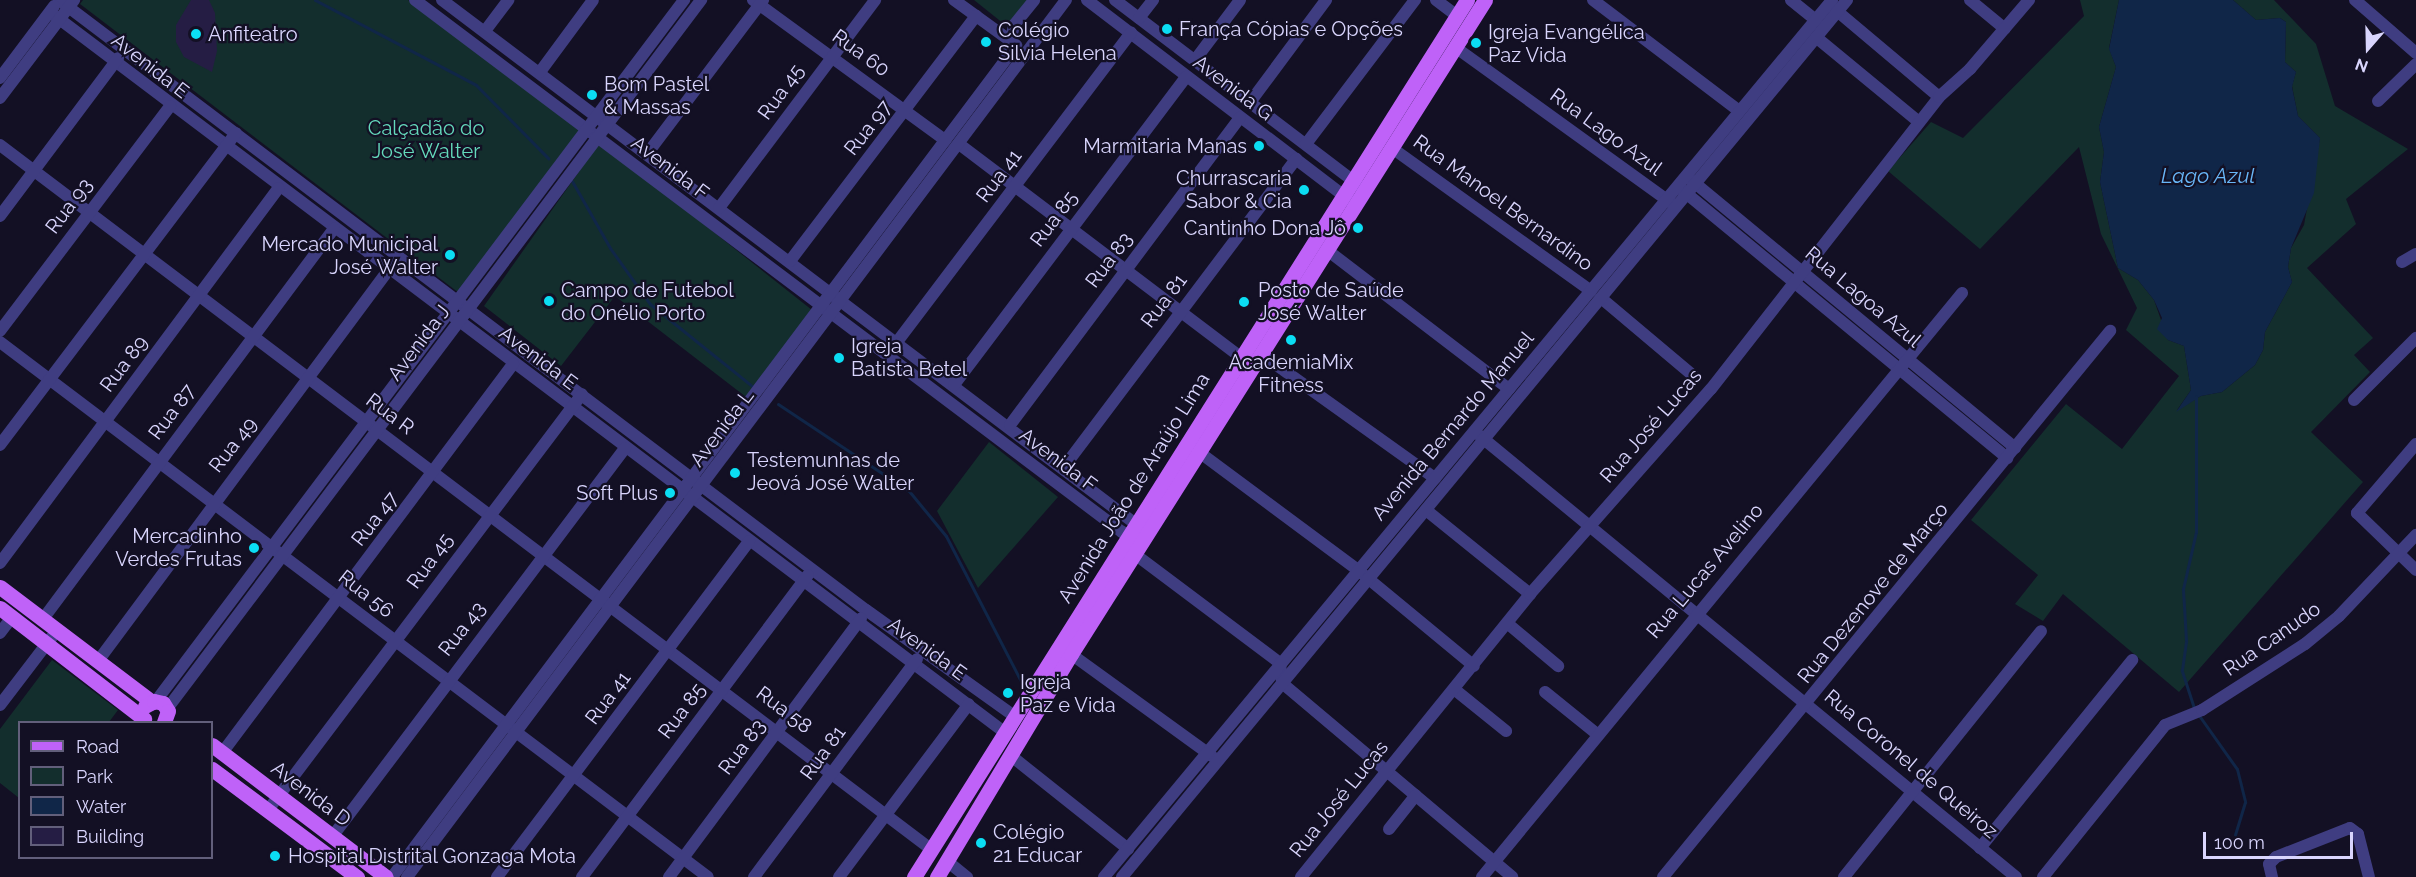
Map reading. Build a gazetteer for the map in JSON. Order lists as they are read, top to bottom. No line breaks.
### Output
{"streets":{"main road":["Avenida João de Araújo Lima","Avenida D"],"street":["Rua 60","Avenida E","Avenida G","Rua 45","Rua 97","Rua Lago Azul","Avenida F","Rua 41","Rua Manoel Bernardino","Rua 93","Rua 85","Rua 83","Rua Lagoa Azul","Rua 81","Avenida J","Rua 89","Rua 87","Rua R","Avenida Bernardo Manuel","Rua José Lucas","Avenida L","Rua 49","Rua 47","Rua Lucas Avelino","Rua Dezenove de Março","Rua 56","Rua 43","Rua Canudo","Rua 58","Rua Coronel de Queiroz"]},"crossings":[["Rua 60","Rua 45"],["Rua 60","Rua 97"],["Rua 60","Avenida L"],["Avenida E","Rua 45"],["Avenida E","Rua 41"],["Avenida E","Rua 93"],["Avenida E","Rua 85"],["Avenida E","Rua 83"],["Avenida E","Rua 81"],["Avenida E","Avenida J"],["Avenida E","Rua 89"],["Avenida E","Rua 87"],["Avenida E","Avenida L"],["Avenida E","Rua 49"],["Avenida E","Avenida João de Araújo Lima"],["Avenida E","Rua 47"],["Avenida E","Rua 43"],["Avenida G","Rua 41"],["Avenida G","Rua 85"],["Avenida G","Rua 83"],["Avenida G","Rua 81"],["Avenida G","Avenida João de Araújo Lima"],["Rua 45","Avenida F"],["Rua 45","Rua R"],["Rua 45","Rua 56"],["Rua 45","Avenida D"],["Rua 97","Avenida F"],["Rua Lago Azul","Avenida Bernardo Manuel"],["Rua Lago Azul","Avenida João de Araújo Lima"],["Avenida F","Rua 41"],["Avenida F","Rua 85"],["Avenida F","Rua 83"],["Avenida F","Rua 81"],["Avenida F","Avenida J"],["Avenida F","Avenida Bernardo Manuel"],["Avenida F","Avenida L"],["Avenida F","Avenida João de Araújo Lima"],["Rua 41","Rua 56"],["Rua 41","Rua 58"],["Rua Manoel Bernardino","Avenida Bernardo Manuel"],["Rua Manoel Bernardino","Avenida João de Araújo Lima"],["Rua 93","Rua R"],["Rua 85","Rua 56"],["Rua 85","Rua 58"],["Rua 83","Rua 56"],["Rua 83","Rua 58"],["Rua Lagoa Azul","Avenida Bernardo Manuel"],["Rua Lagoa Azul","Rua José Lucas"],["Rua Lagoa Azul","Rua Lucas Avelino"],["Rua Lagoa Azul","Rua Dezenove de Março"],["Rua 81","Rua 58"],["Avenida J","Rua R"],["Avenida J","Rua 56"],["Rua 89","Rua R"],["Rua 89","Rua 56"],["Rua 87","Rua R"],["Rua 87","Rua 56"],["Rua R","Avenida L"],["Rua R","Rua 49"],["Rua R","Rua 47"],["Rua R","Rua 43"],["Rua R","Rua 58"],["Avenida Bernardo Manuel","Rua Coronel de Queiroz"],["Rua José Lucas","Rua Coronel de Queiroz"],["Avenida L","Rua 56"],["Avenida L","Rua 58"],["Rua 49","Rua 56"],["Avenida João de Araújo Lima","Rua 58"],["Rua 47","Rua 56"],["Rua 47","Avenida D"],["Rua Lucas Avelino","Rua Coronel de Queiroz"],["Rua Dezenove de Março","Rua Coronel de Queiroz"],["Rua 56","Rua 43"],["Rua 43","Avenida D"]],"water":["Lago Azul"],"parks":["Calçadão do José Walter"],"places":["França Cópias e Opções","Anfiteatro","Colégio Silvia Helena","Igreja Evangélica Paz Vida","Bom Pastel & Massas","Marmitaria Manas","Churrascaria Sabor & Cia","Cantinho Dona Jô","Mercado Municipal José Walter","Campo de Futebol do Onélio Porto","Posto de Saúde José Walter","AcademiaMix Fitness","Igreja Batista Betel","Testemunhas de Jeová José Walter","Soft Plus","Mercadinho Verdes Frutas","Igreja Paz e Vida","Colégio 21 Educar","Hospital Distrital Gonzaga Mota"],"legend":["Road","Park","Water","Building"],"scale_bar":"100 m","north":"bottom"}
